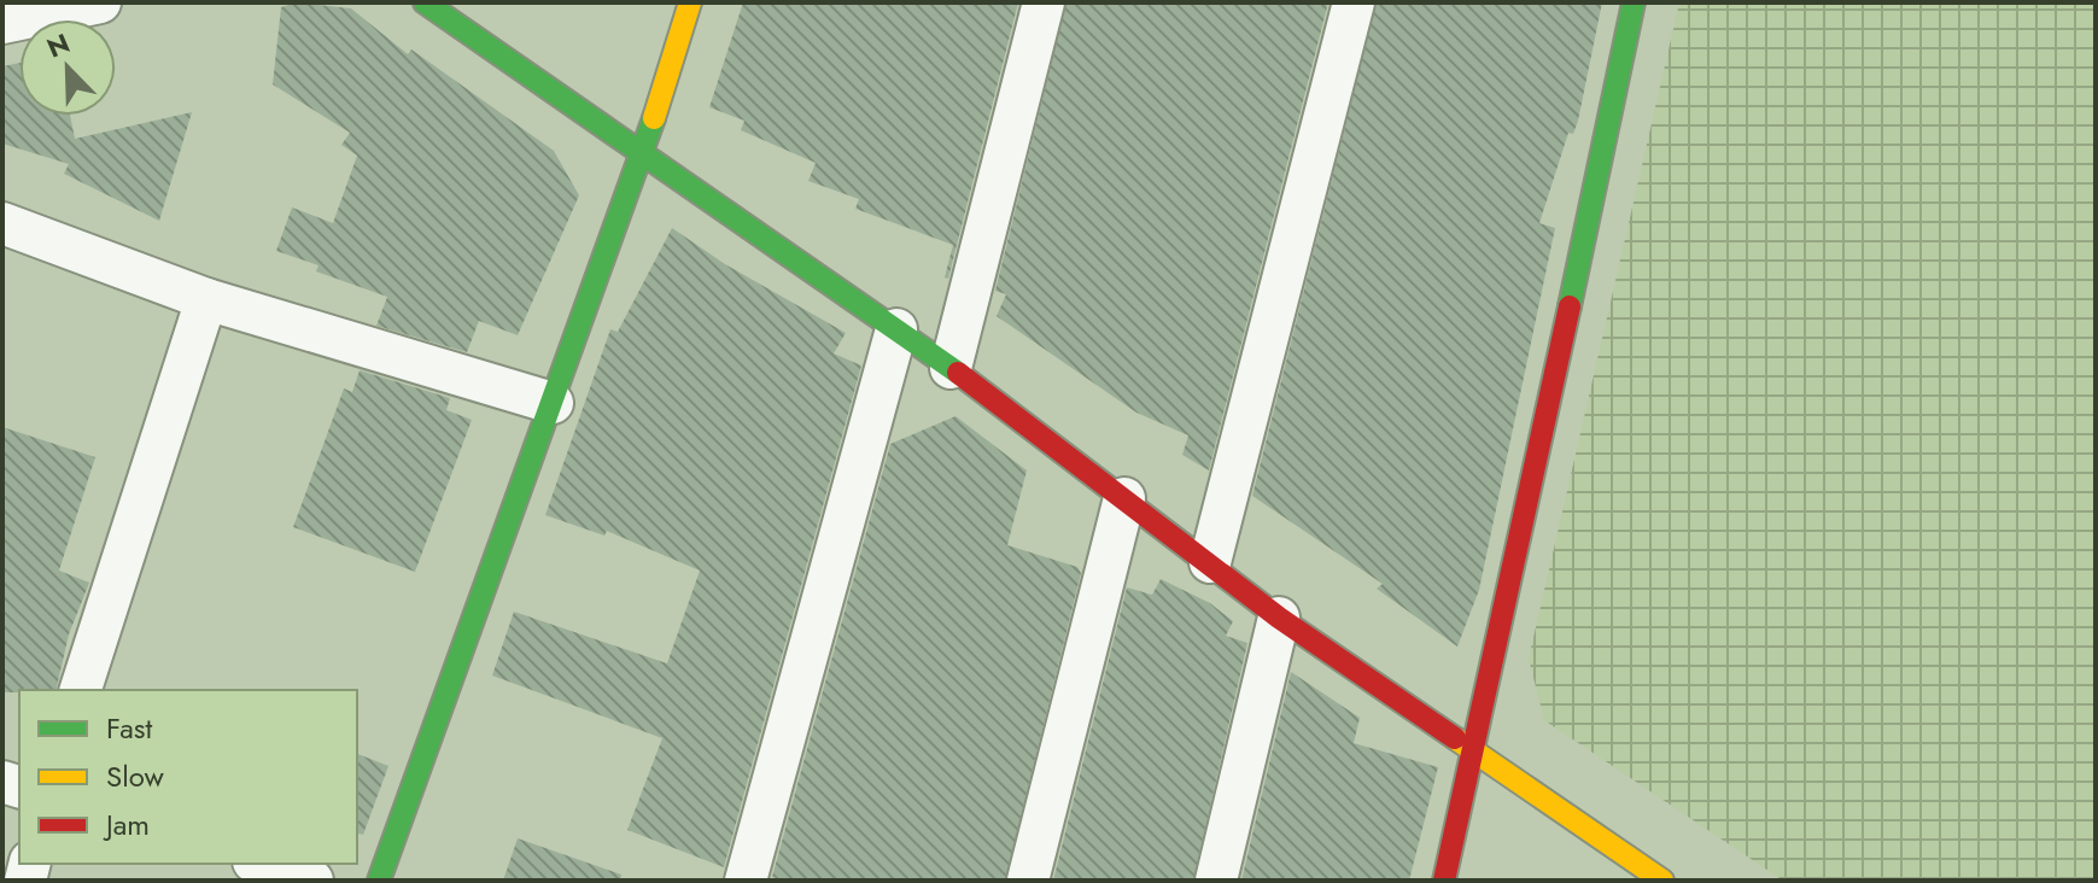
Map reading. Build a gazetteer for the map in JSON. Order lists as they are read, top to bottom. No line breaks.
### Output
{"legend":["Fast","Slow","Jam"],"north":"top left"}
